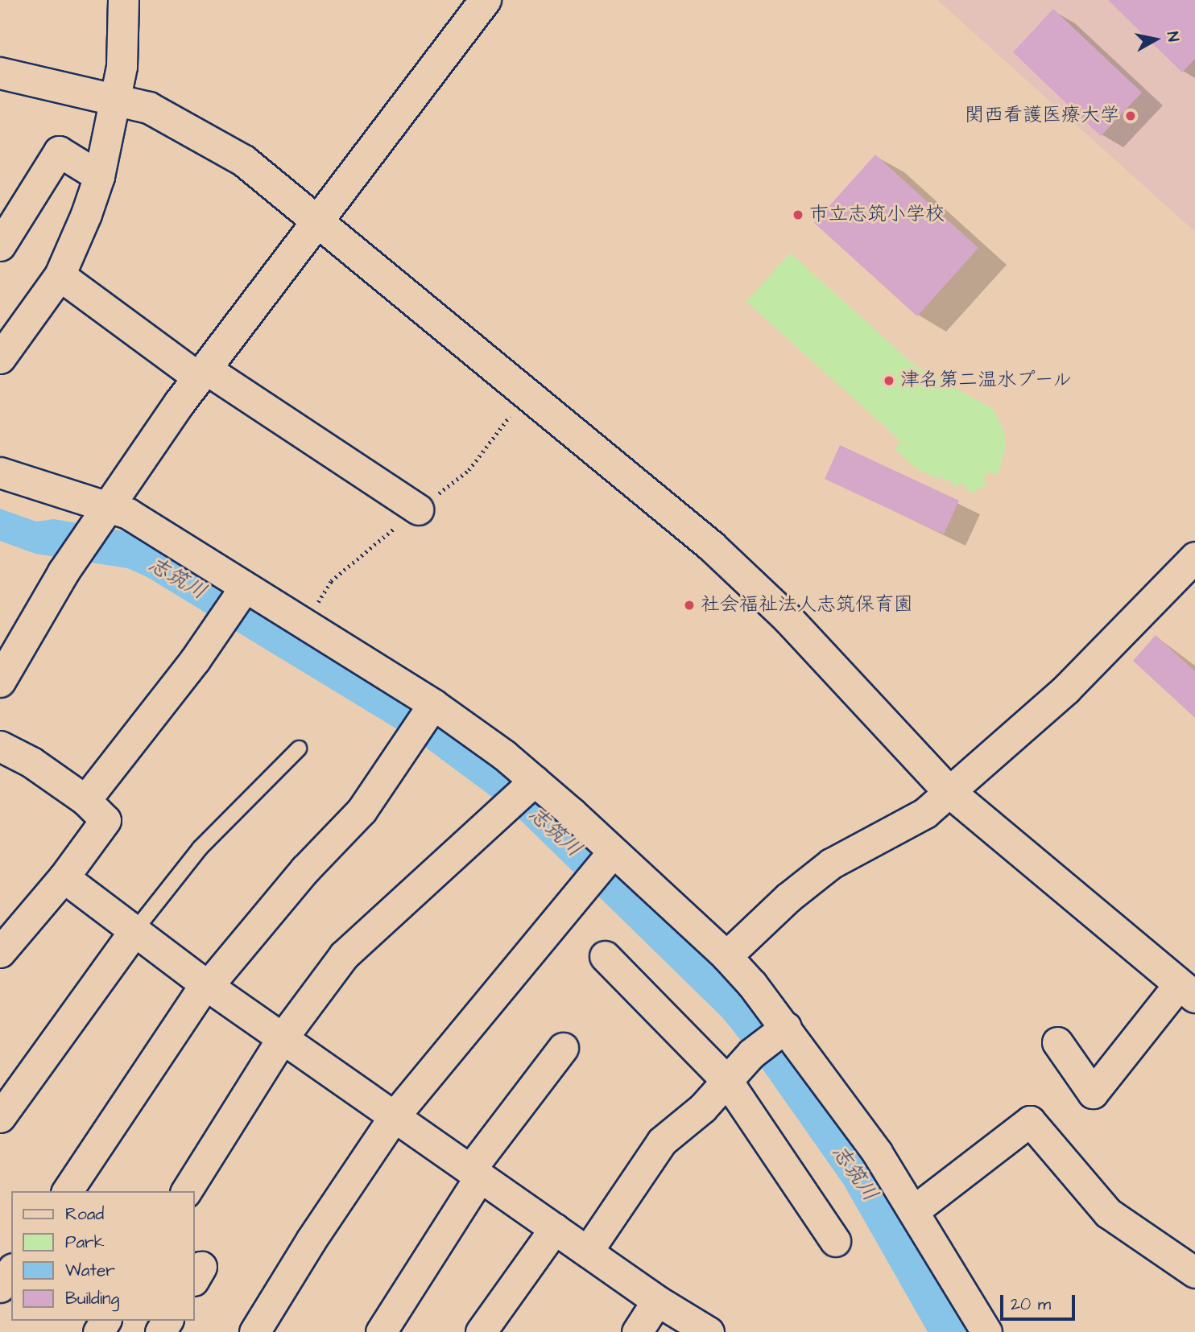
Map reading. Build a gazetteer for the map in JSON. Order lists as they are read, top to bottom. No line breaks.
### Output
{"water":["志筑川"],"places":["関西看護医療大学","市立志筑小学校","津名第二温水プール","社会福祉法人志筑保育園"],"legend":["Road","Park","Water","Building"],"scale_bar":"20 m","north":"right"}
